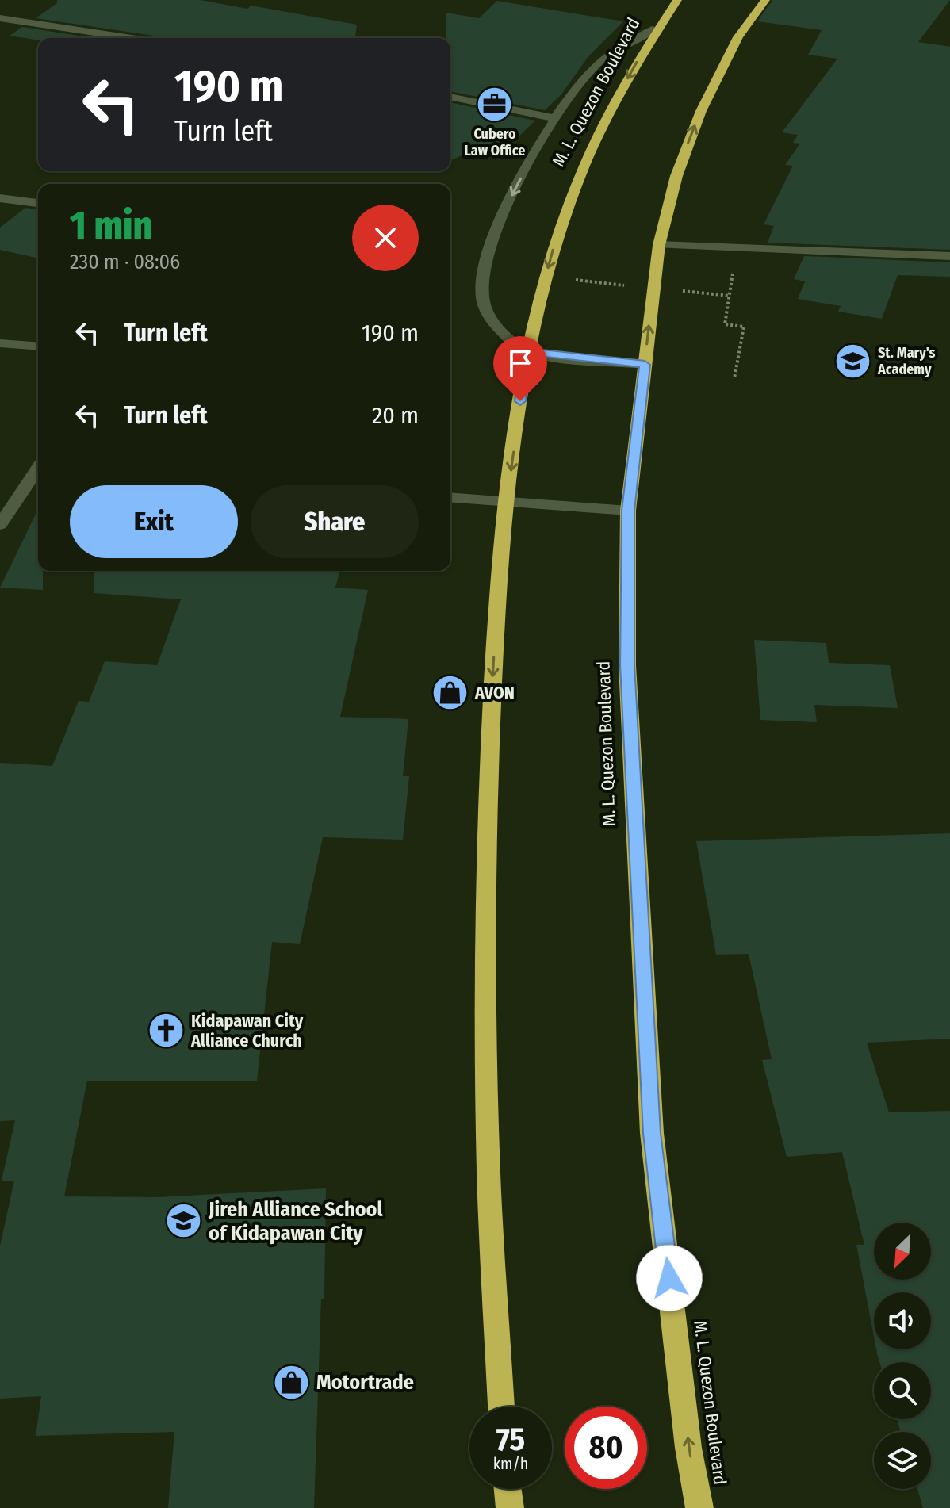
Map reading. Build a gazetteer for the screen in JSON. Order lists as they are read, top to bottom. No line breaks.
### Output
{"streets":{"highway":["M. L. Quezon Boulevard"]},"places":{"office":["Cubero Law Office"],"school or university":["St. Mary's Academy","Jireh Alliance School of Kidapawan City"],"shop":["AVON","Motortrade"],"church":["Kidapawan City Alliance Church"]},"north":"bottom left","page":{"turn":["190 m","Turn left"],"heading":["1 min","230 m · 08:06"],"list":[{"name":"Turn left","value":"190 m"},{"name":"Turn left","value":"20 m"}],"buttons":["Exit","Share"],"speed":"75 km/h","limit":"80"}}
